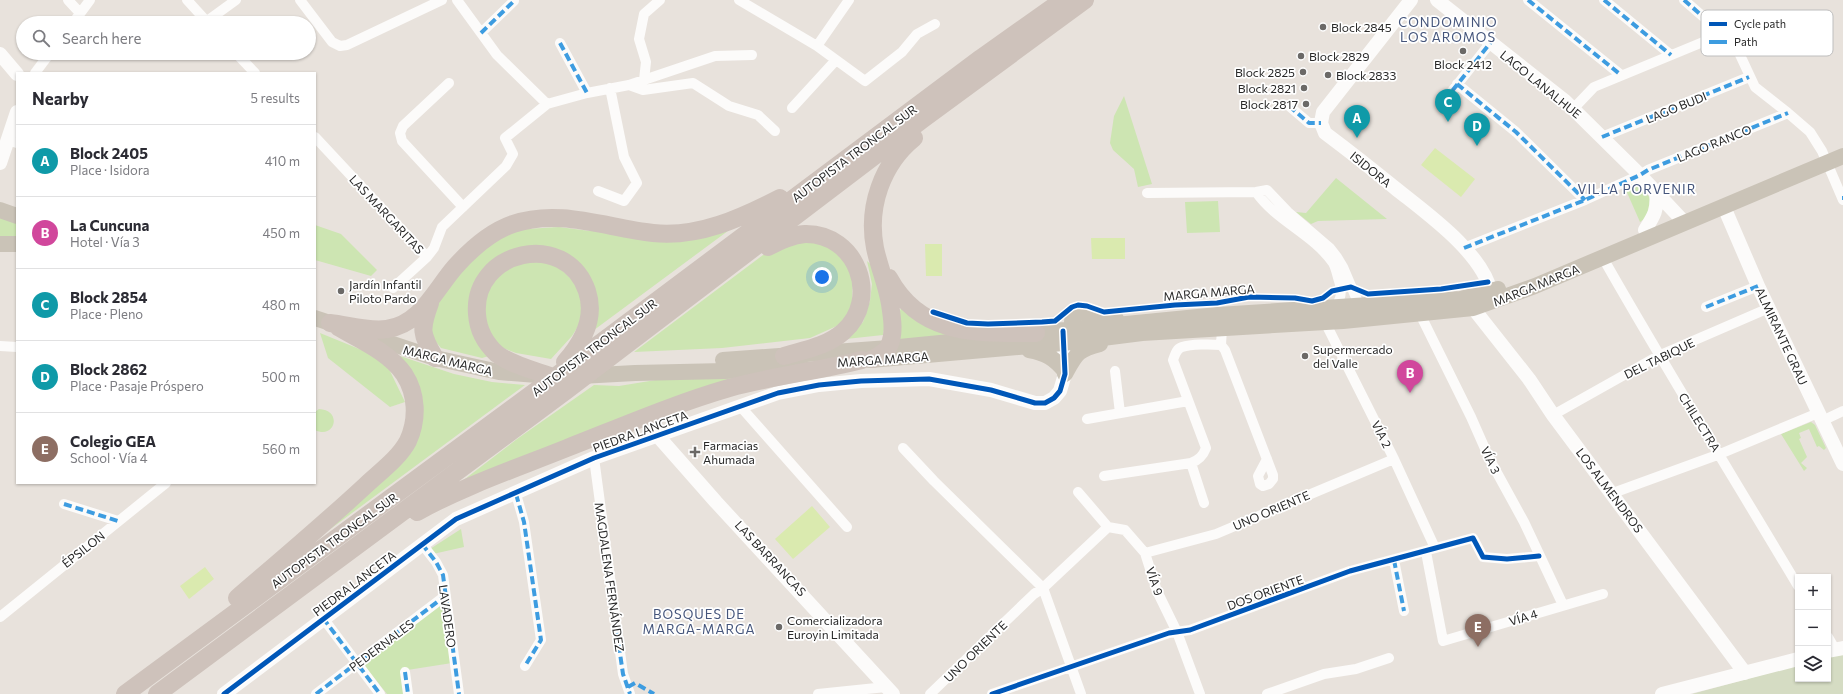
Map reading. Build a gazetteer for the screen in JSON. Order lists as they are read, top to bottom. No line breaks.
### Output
{"streets":{"highway":["AUTOPISTA TRONCAL SUR"],"main road":["MARGA MARGA"],"street":["LAGO LANALHUE","LAGO BUDI","LAGO RANCO","ISIDORA","LAS MARGARITAS","ALMIRANTE GRAU","DEL TABIQUE","CHILECTRA","PIEDRA LANCETA","VÍA 2","VÍA 3","LOS ALMENDROS","UNO ORIENTE","ÉPSILON","LAS BARRANCAS","MAGDALENA FERNÁNDEZ","VÍA 9","DOS ORIENTE","LAVADERO","VÍA 4","PEDERNALES"]},"crossings":[["LAGO LANALHUE","LAGO BUDI"],["LAGO LANALHUE","LAGO RANCO"],["LAGO LANALHUE","MARGA MARGA"],["LAGO RANCO","ISIDORA"],["ISIDORA","MARGA MARGA"],["MARGA MARGA","ALMIRANTE GRAU"],["MARGA MARGA","CHILECTRA"],["MARGA MARGA","PIEDRA LANCETA"],["MARGA MARGA","VÍA 2"],["MARGA MARGA","VÍA 3"],["MARGA MARGA","LOS ALMENDROS"],["ALMIRANTE GRAU","DEL TABIQUE"],["DEL TABIQUE","CHILECTRA"],["DEL TABIQUE","LOS ALMENDROS"],["PIEDRA LANCETA","LAS BARRANCAS"],["PIEDRA LANCETA","MAGDALENA FERNÁNDEZ"],["PIEDRA LANCETA","LAVADERO"],["VÍA 2","UNO ORIENTE"],["VÍA 2","DOS ORIENTE"],["VÍA 2","VÍA 4"],["VÍA 3","DOS ORIENTE"],["VÍA 3","VÍA 4"],["UNO ORIENTE","VÍA 9"],["VÍA 9","DOS ORIENTE"],["LAVADERO","PEDERNALES"]],"districts":["CONDOMINIO LOS AROMOS","VILLA PORVENIR","BOSQUES DE MARGA-MARGA"],"places":{"other":["Block 2845","Block 2412","Block 2829","Block 2825","Block 2833","Block 2821","Block 2817","Jardín Infantil Piloto Pardo","Supermercado del Valle","Comercializadora Euroyin Limitada"],"health":["Farmacias Ahumada"]},"legend":["Cycle path","Path"],"page":{"search":"Search here","heading":["Nearby","5 results"],"pins":["C","A","D","B","E"],"list":[{"mark":"A","name":"Block 2405","note":"Place · Isidora","value":"410 m"},{"mark":"B","name":"La Cuncuna","note":"Hotel · Vía 3","value":"450 m"},{"mark":"C","name":"Block 2854","note":"Place · Pleno","value":"480 m"},{"mark":"D","name":"Block 2862","note":"Place · Pasaje Próspero","value":"500 m"},{"mark":"E","name":"Colegio GEA","note":"School · Vía 4","value":"560 m"}],"map_buttons":["+","−"]}}
